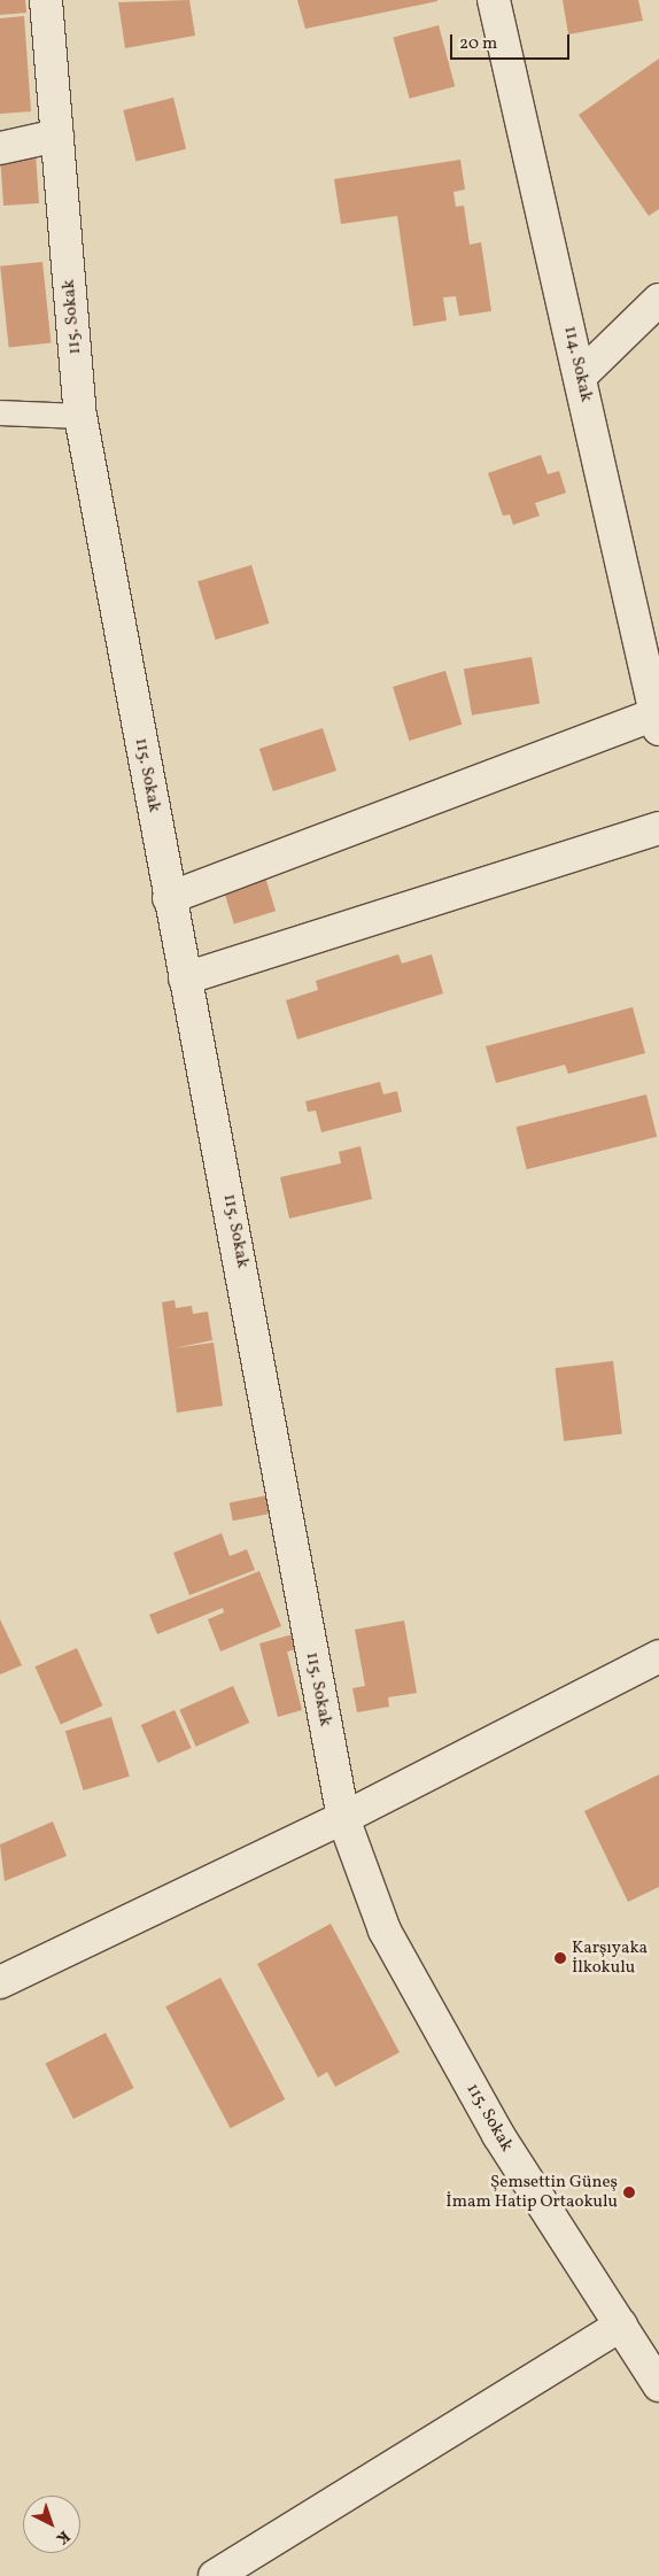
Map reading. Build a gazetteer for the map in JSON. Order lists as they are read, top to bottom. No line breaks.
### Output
{"streets":{"street":["115. Sokak","114. Sokak"]},"places":["Karşıyaka İlkokulu","Şemsettin Güneş İmam Hatip Ortaokulu"],"scale_bar":"20 m","north":"bottom right"}
